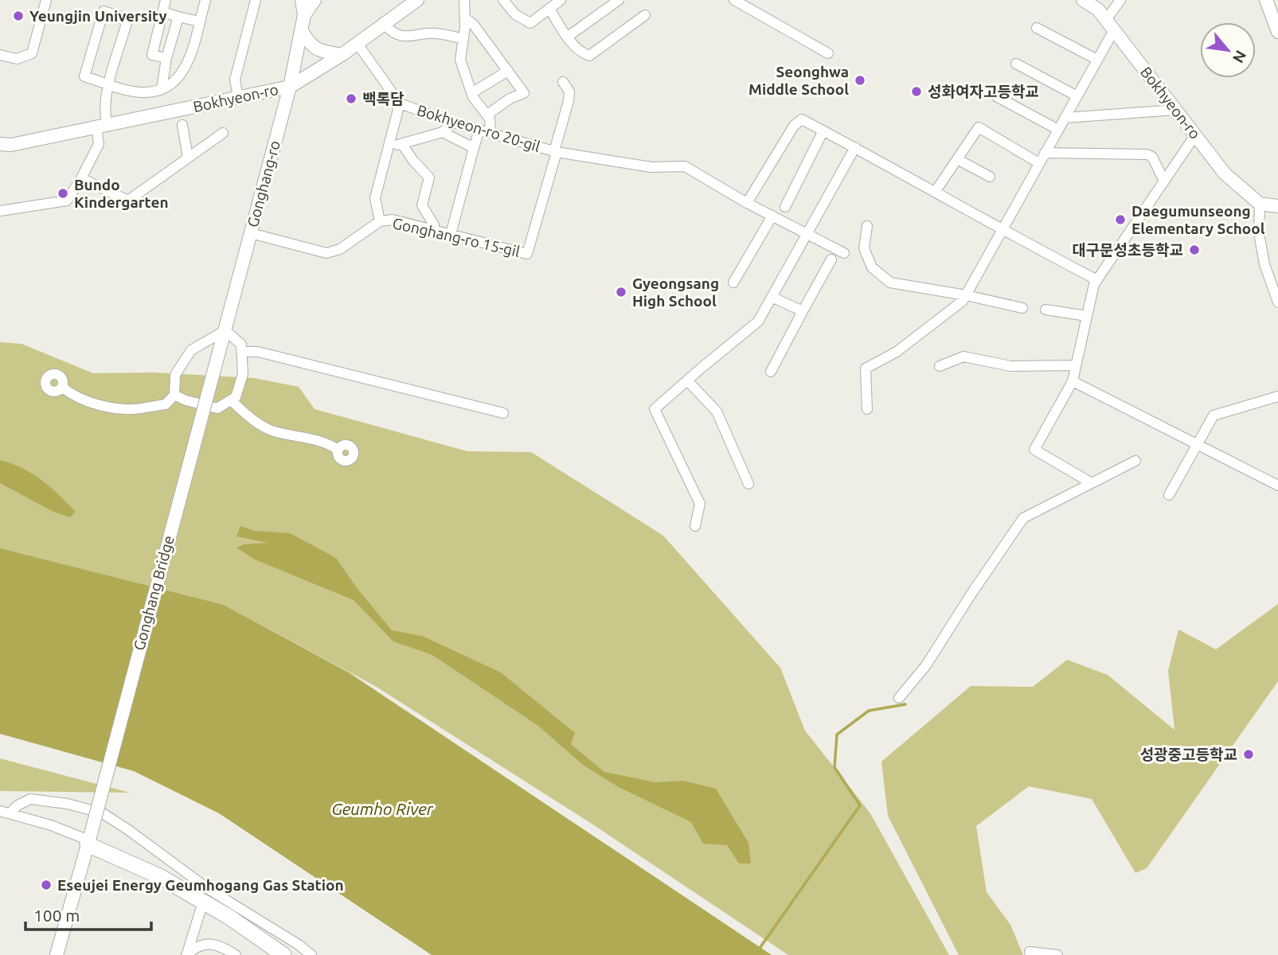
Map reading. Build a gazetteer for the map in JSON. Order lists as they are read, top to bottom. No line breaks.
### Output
{"streets":{"main road":["Bokhyeon-ro","Gonghang-ro","Gonghang Bridge"],"street":["Bokhyeon-ro 20-gil","Gonghang-ro 15-gil"]},"crossings":[["Bokhyeon-ro","Bokhyeon-ro 20-gil"],["Bokhyeon-ro","Gonghang-ro"],["Bokhyeon-ro 20-gil","Gonghang-ro 15-gil"],["Gonghang-ro","Gonghang-ro 15-gil"],["Gonghang-ro","Gonghang Bridge"]],"water":["Geumho River"],"places":["Yeungjin University","Seonghwa Middle School","성화여자고등학교","백록담","Bundo Kindergarten","Daegumunseong Elementary School","대구문성초등학교","Gyeongsang High School","성광중고등학교","Eseujei Energy Geumhogang Gas Station"],"scale_bar":"100 m","north":"bottom right"}
